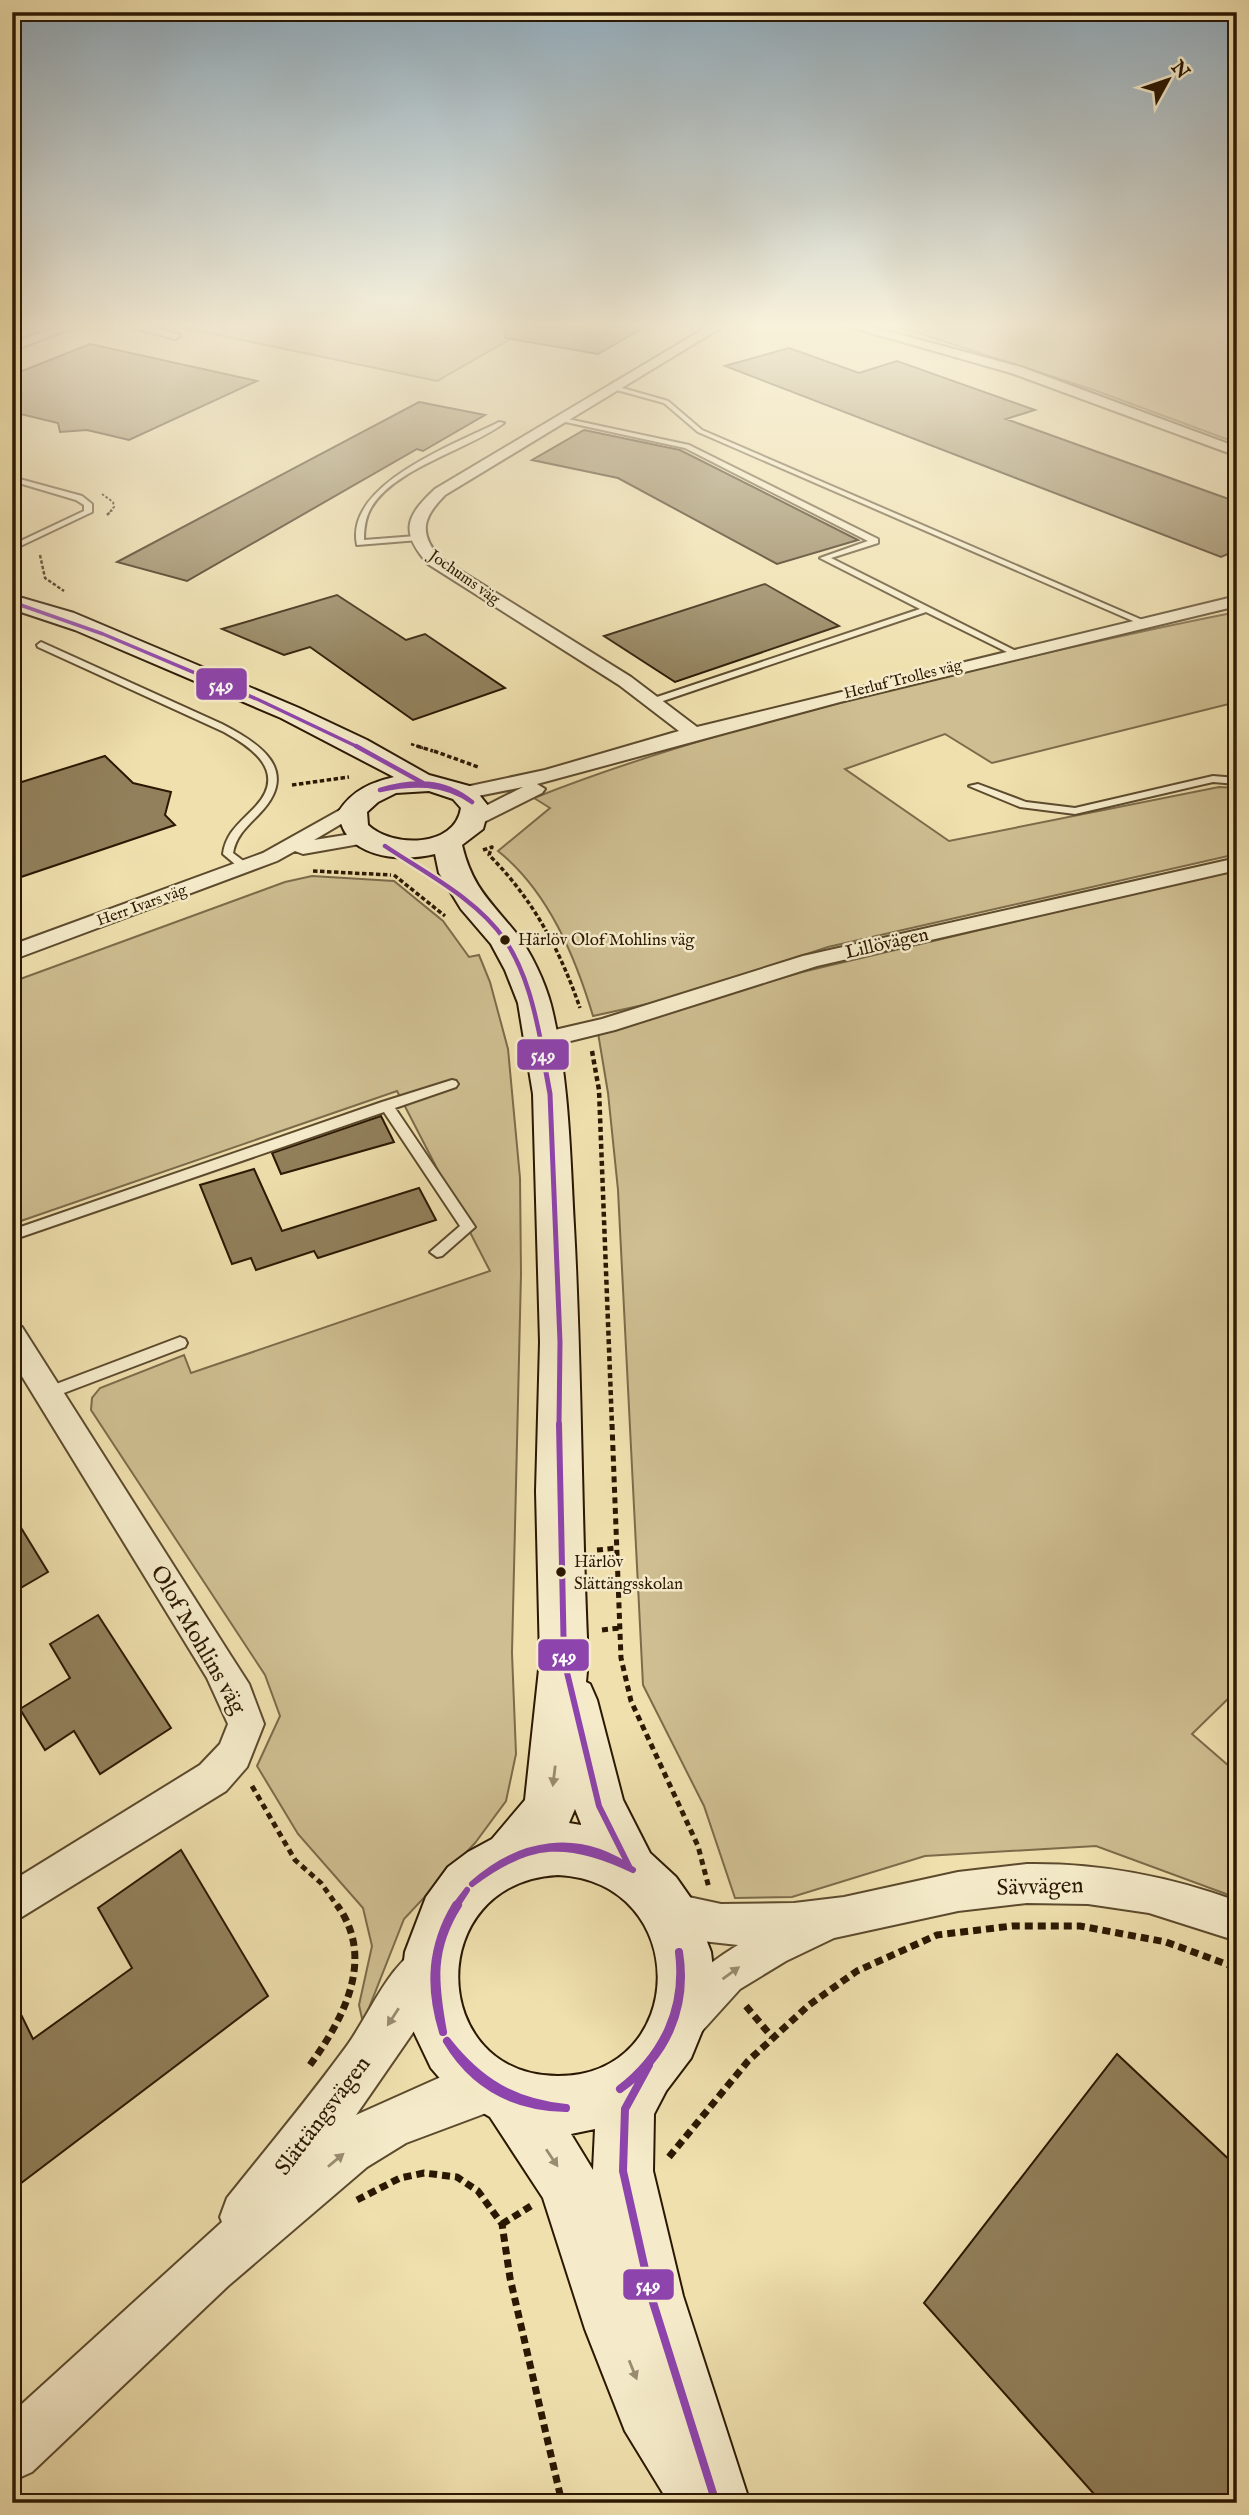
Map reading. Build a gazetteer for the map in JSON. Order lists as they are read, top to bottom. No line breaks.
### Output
{"streets":{"street":["Jochums väg","Herluf Trolles väg","Herr Ivars väg","Lillövägen","Olof Mohlins väg","Sävvägen","Slättängsvägen"]},"crossings":[["Jochums väg","Herluf Trolles väg"]],"places":["Härlöv Olof Mohlins väg","Härlöv Slättängsskolan"],"lines":["transit line 549"],"north":"top right"}
